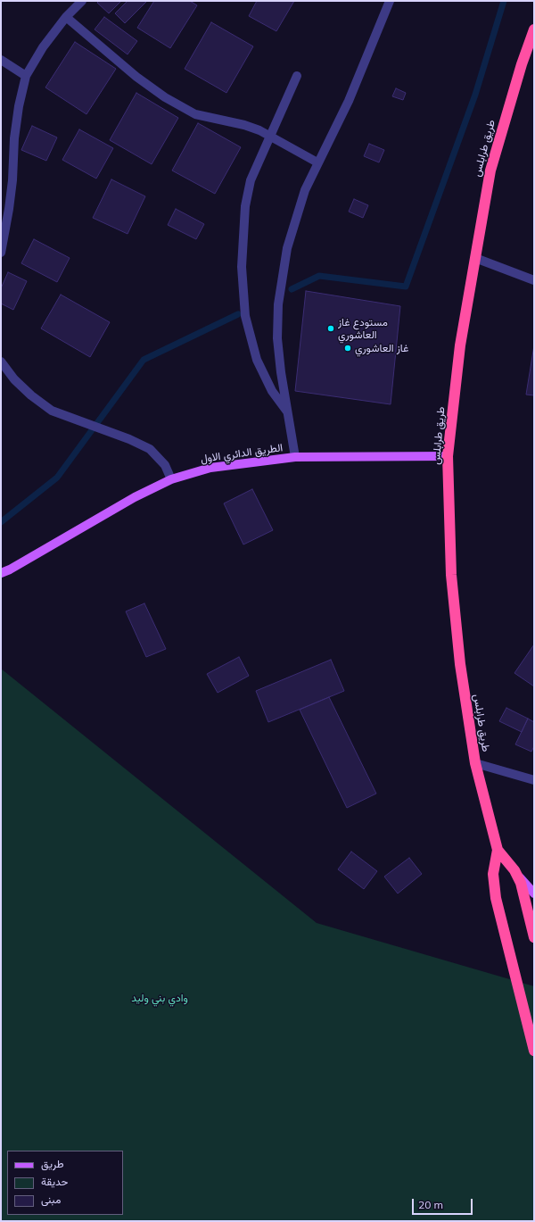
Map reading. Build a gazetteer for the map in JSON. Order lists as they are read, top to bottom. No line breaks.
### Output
{"streets":{"highway":["طريق طرابلس"],"main road":["الطريق الدائري الاول"]},"crossings":[["طريق طرابلس","الطريق الدائري الاول"]],"parks":["وادي بني وليد"],"places":["مستودع غاز العاشوري","غاز العاشوري"],"legend":["طريق","حديقة","مبنى"],"scale_bar":"20 m"}
